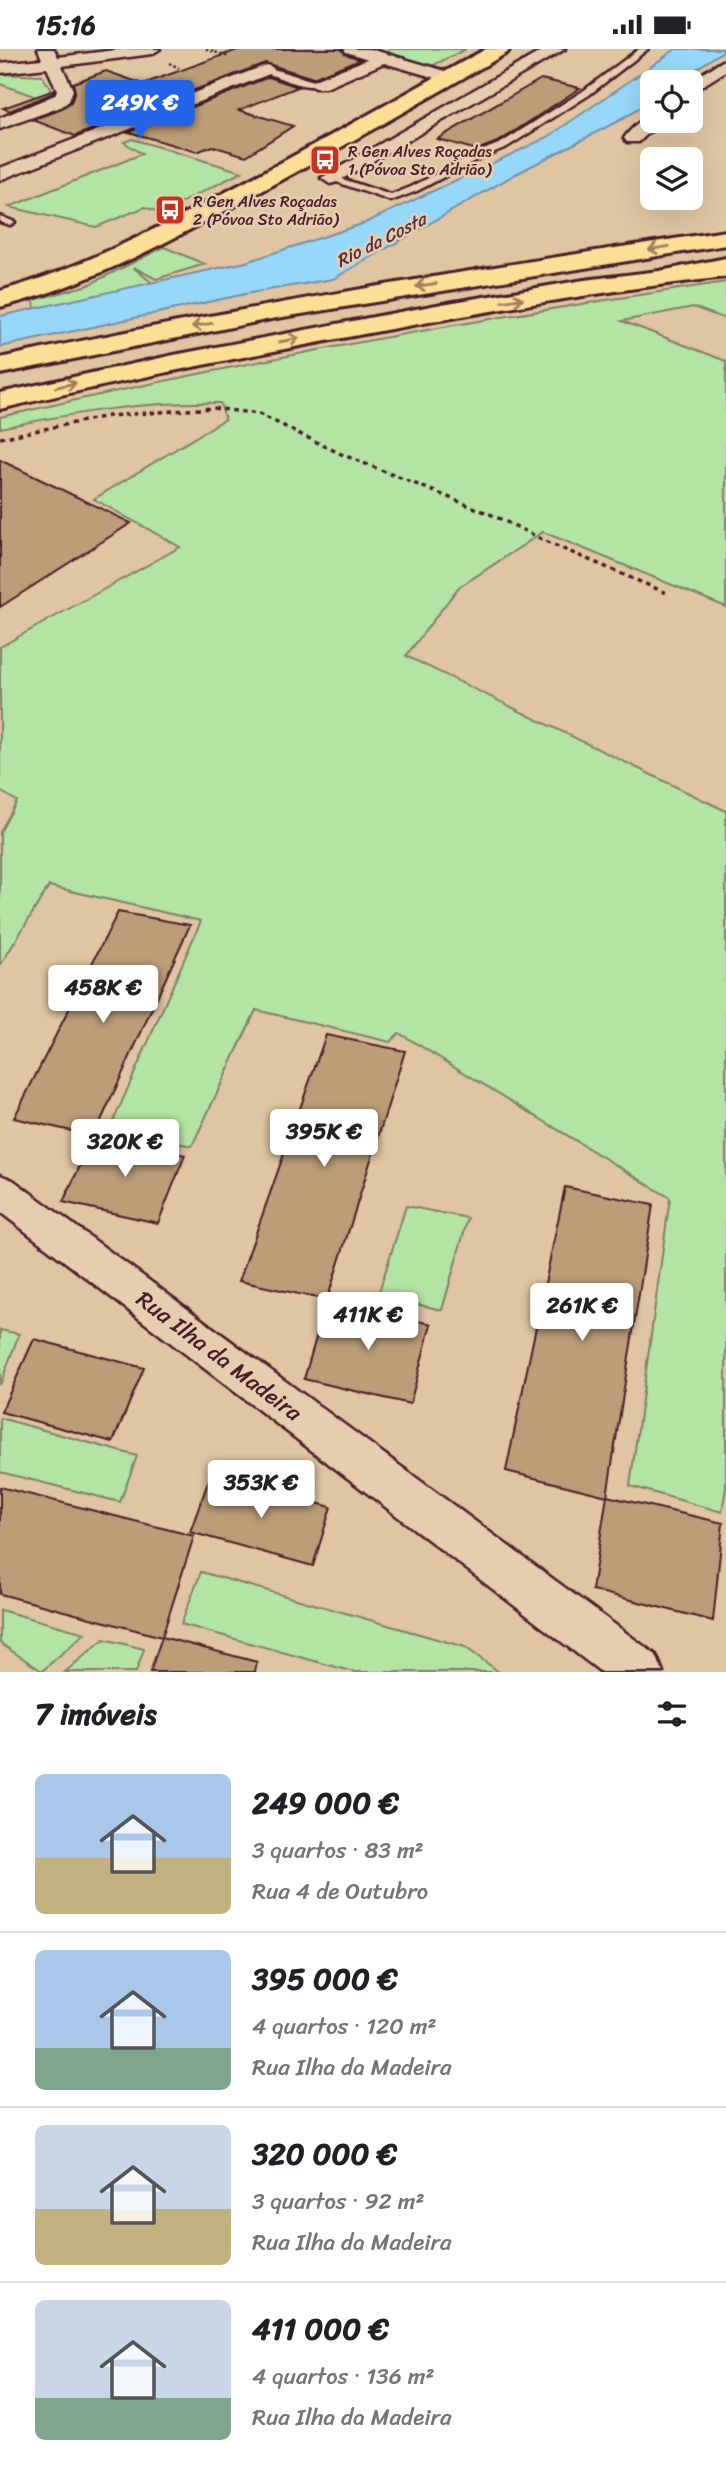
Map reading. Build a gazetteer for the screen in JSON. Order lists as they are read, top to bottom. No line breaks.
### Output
{"streets":{"street":["Rua Ilha da Madeira"]},"water":["Rio da Costa"],"places":{"bus stop":["R Gen Alves Roçadas 1 (Póvoa Sto Adrião)","R Gen Alves Roçadas 2 (Póvoa Sto Adrião)"]},"page":{"status":"15:16","price":["249K €","458K €","395K €","320K €","261K €","411K €","353K €"],"heading":"7 imóveis","list":[{"name":"249 000 €","note":"3 quartos · 83 m² · Rua 4 de Outubro"},{"name":"395 000 €","note":"4 quartos · 120 m² · Rua Ilha da Madeira"},{"name":"320 000 €","note":"3 quartos · 92 m² · Rua Ilha da Madeira"},{"name":"411 000 €","note":"4 quartos · 136 m² · Rua Ilha da Madeira"}]}}
